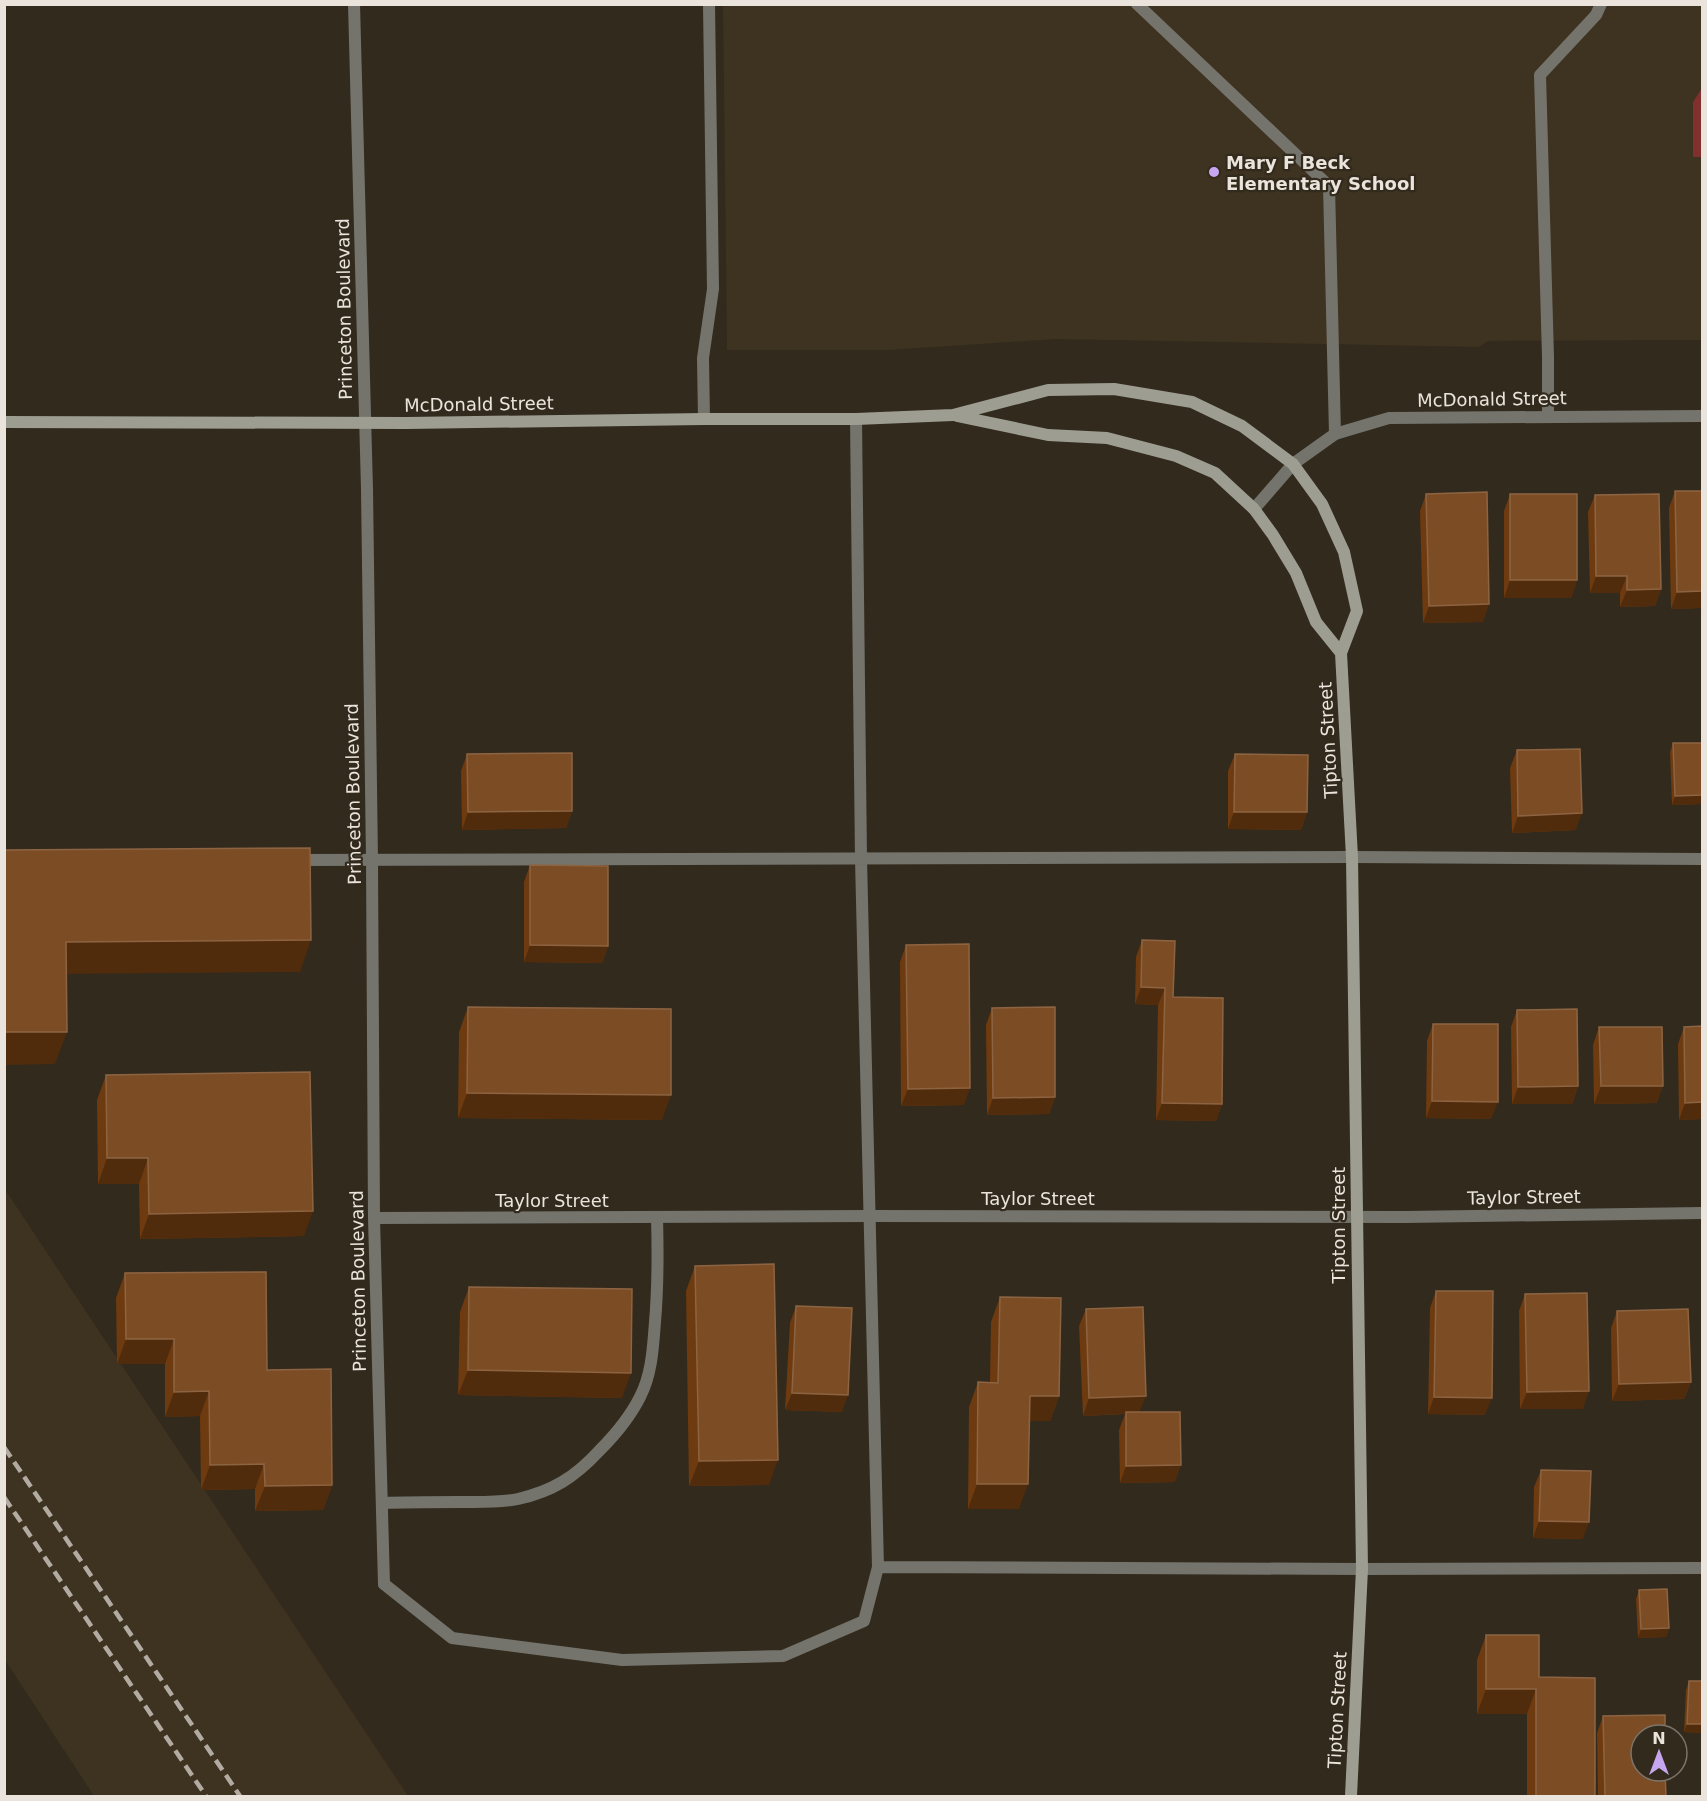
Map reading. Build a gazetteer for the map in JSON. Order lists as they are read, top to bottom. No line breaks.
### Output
{"streets":{"street":["Princeton Boulevard","McDonald Street","Tipton Street","Taylor Street"]},"crossings":[["Princeton Boulevard","McDonald Street"],["Princeton Boulevard","Taylor Street"],["McDonald Street","Tipton Street"],["Tipton Street","Taylor Street"]],"places":["Mary F Beck Elementary School"],"north":"top"}
